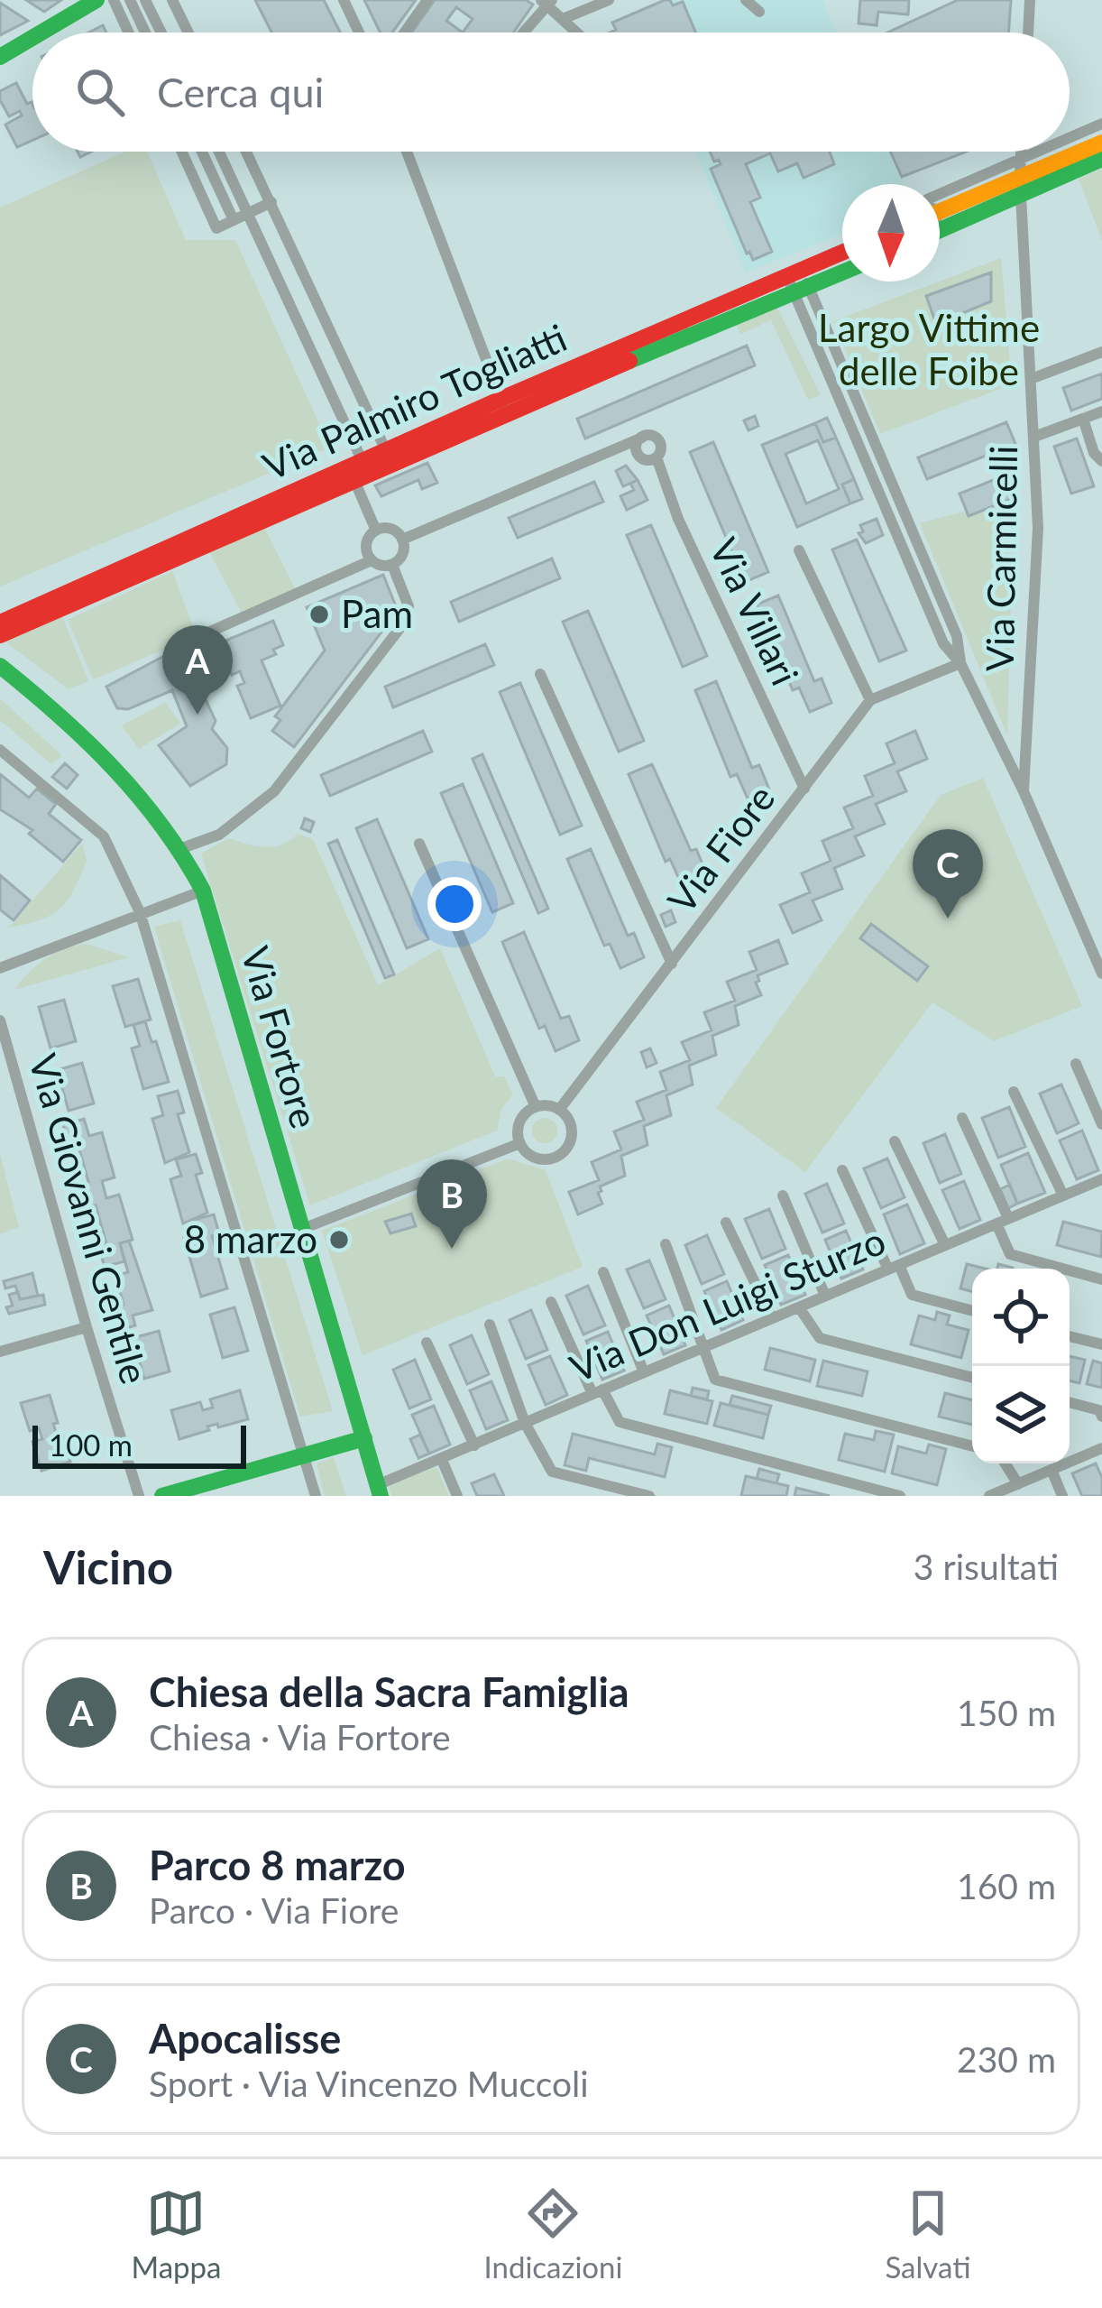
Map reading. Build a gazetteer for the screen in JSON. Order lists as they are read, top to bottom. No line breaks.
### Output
{"streets":{"street":["Via Palmiro Togliatti","Via Carmicelli","Via Villari","Via Fiore","Via Fortore","Via Giovanni Gentile","Via Don Luigi Sturzo"]},"crossings":[["Via Villari","Via Fiore"],["Via Fortore","Via Don Luigi Sturzo"]],"parks":["Largo Vittime delle Foibe"],"places":["Pam","8 marzo"],"scale_bar":"100 m","north":"bottom","page":{"search":"Cerca qui","pins":["A","C","B"],"scale":"100 m","heading":["Vicino","3 risultati"],"list":[{"mark":"A","name":"Chiesa della Sacra Famiglia","note":"Chiesa · Via Fortore","value":"150 m"},{"mark":"B","name":"Parco 8 marzo","note":"Parco · Via Fiore","value":"160 m"},{"mark":"C","name":"Apocalisse","note":"Sport · Via Vincenzo Muccoli","value":"230 m"}],"nav":["Mappa","Indicazioni","Salvati"]}}
